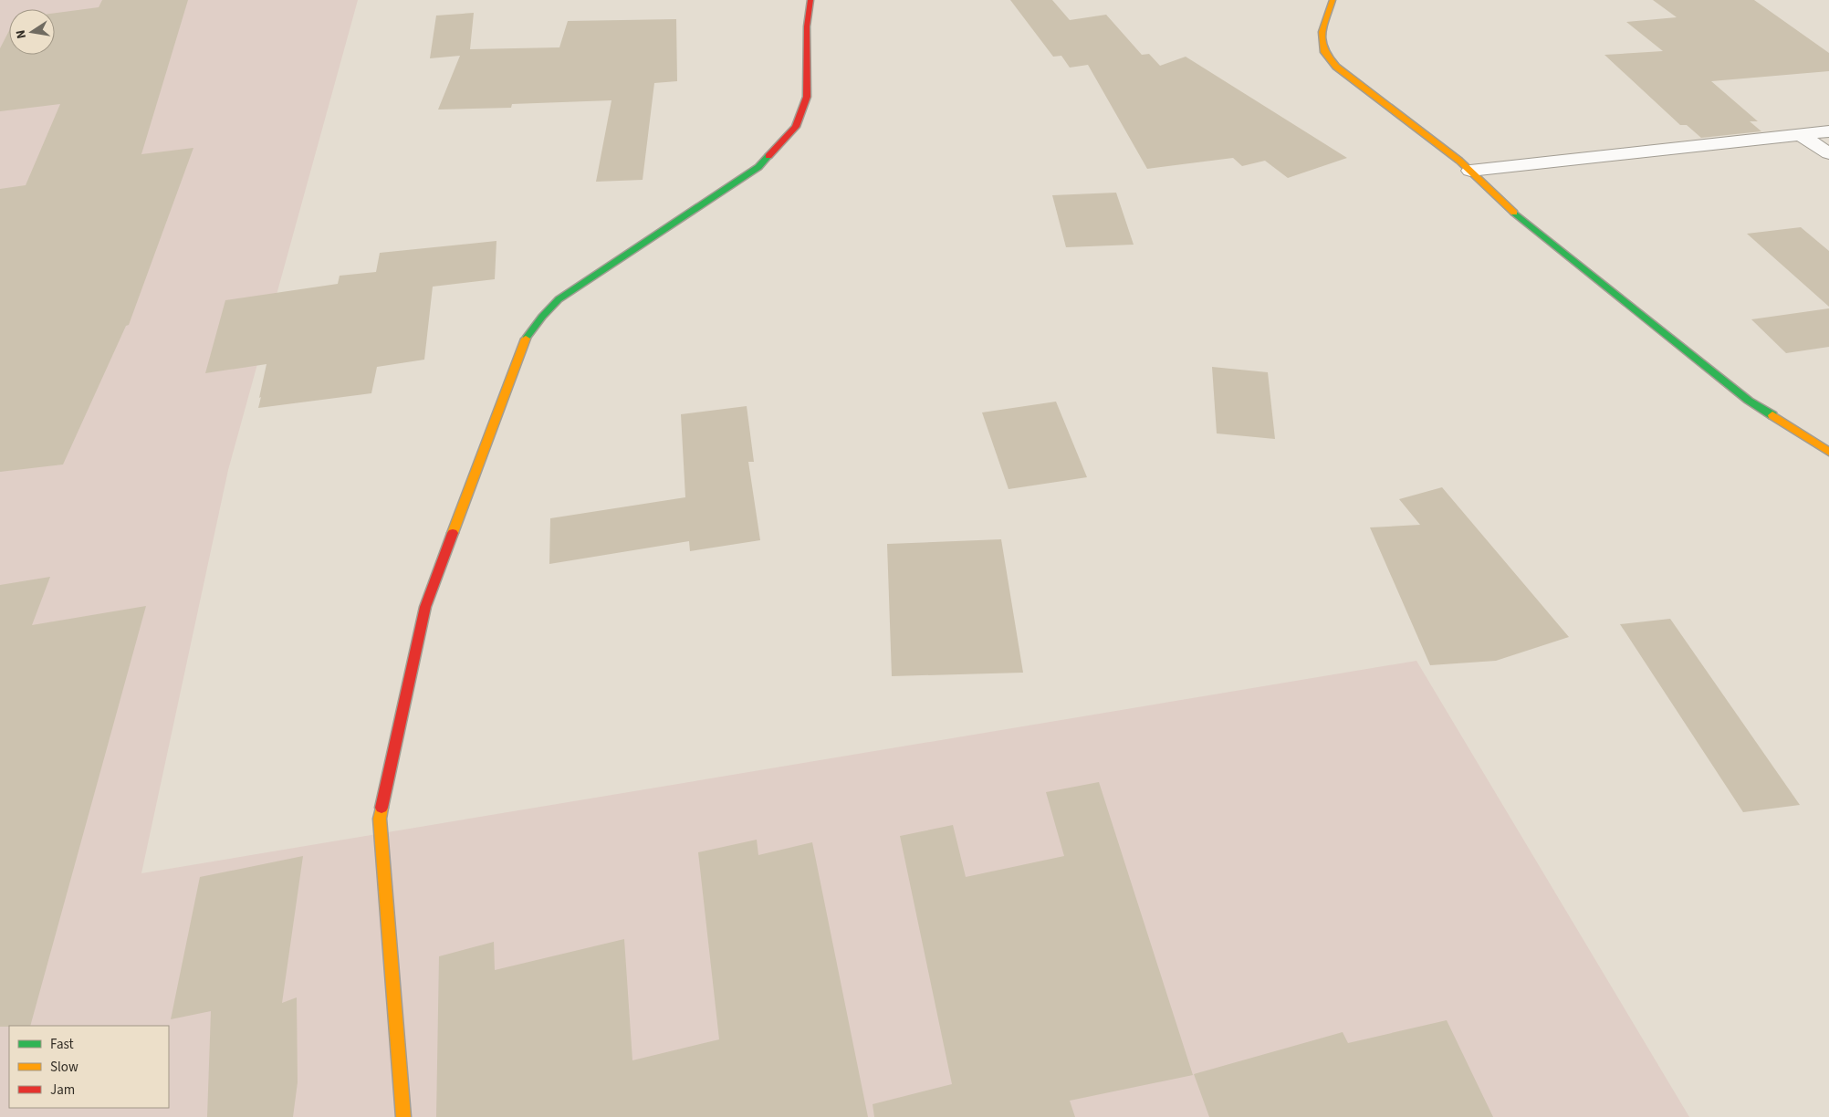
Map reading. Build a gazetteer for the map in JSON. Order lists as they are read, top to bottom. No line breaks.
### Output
{"legend":["Fast","Slow","Jam"],"north":"left"}
